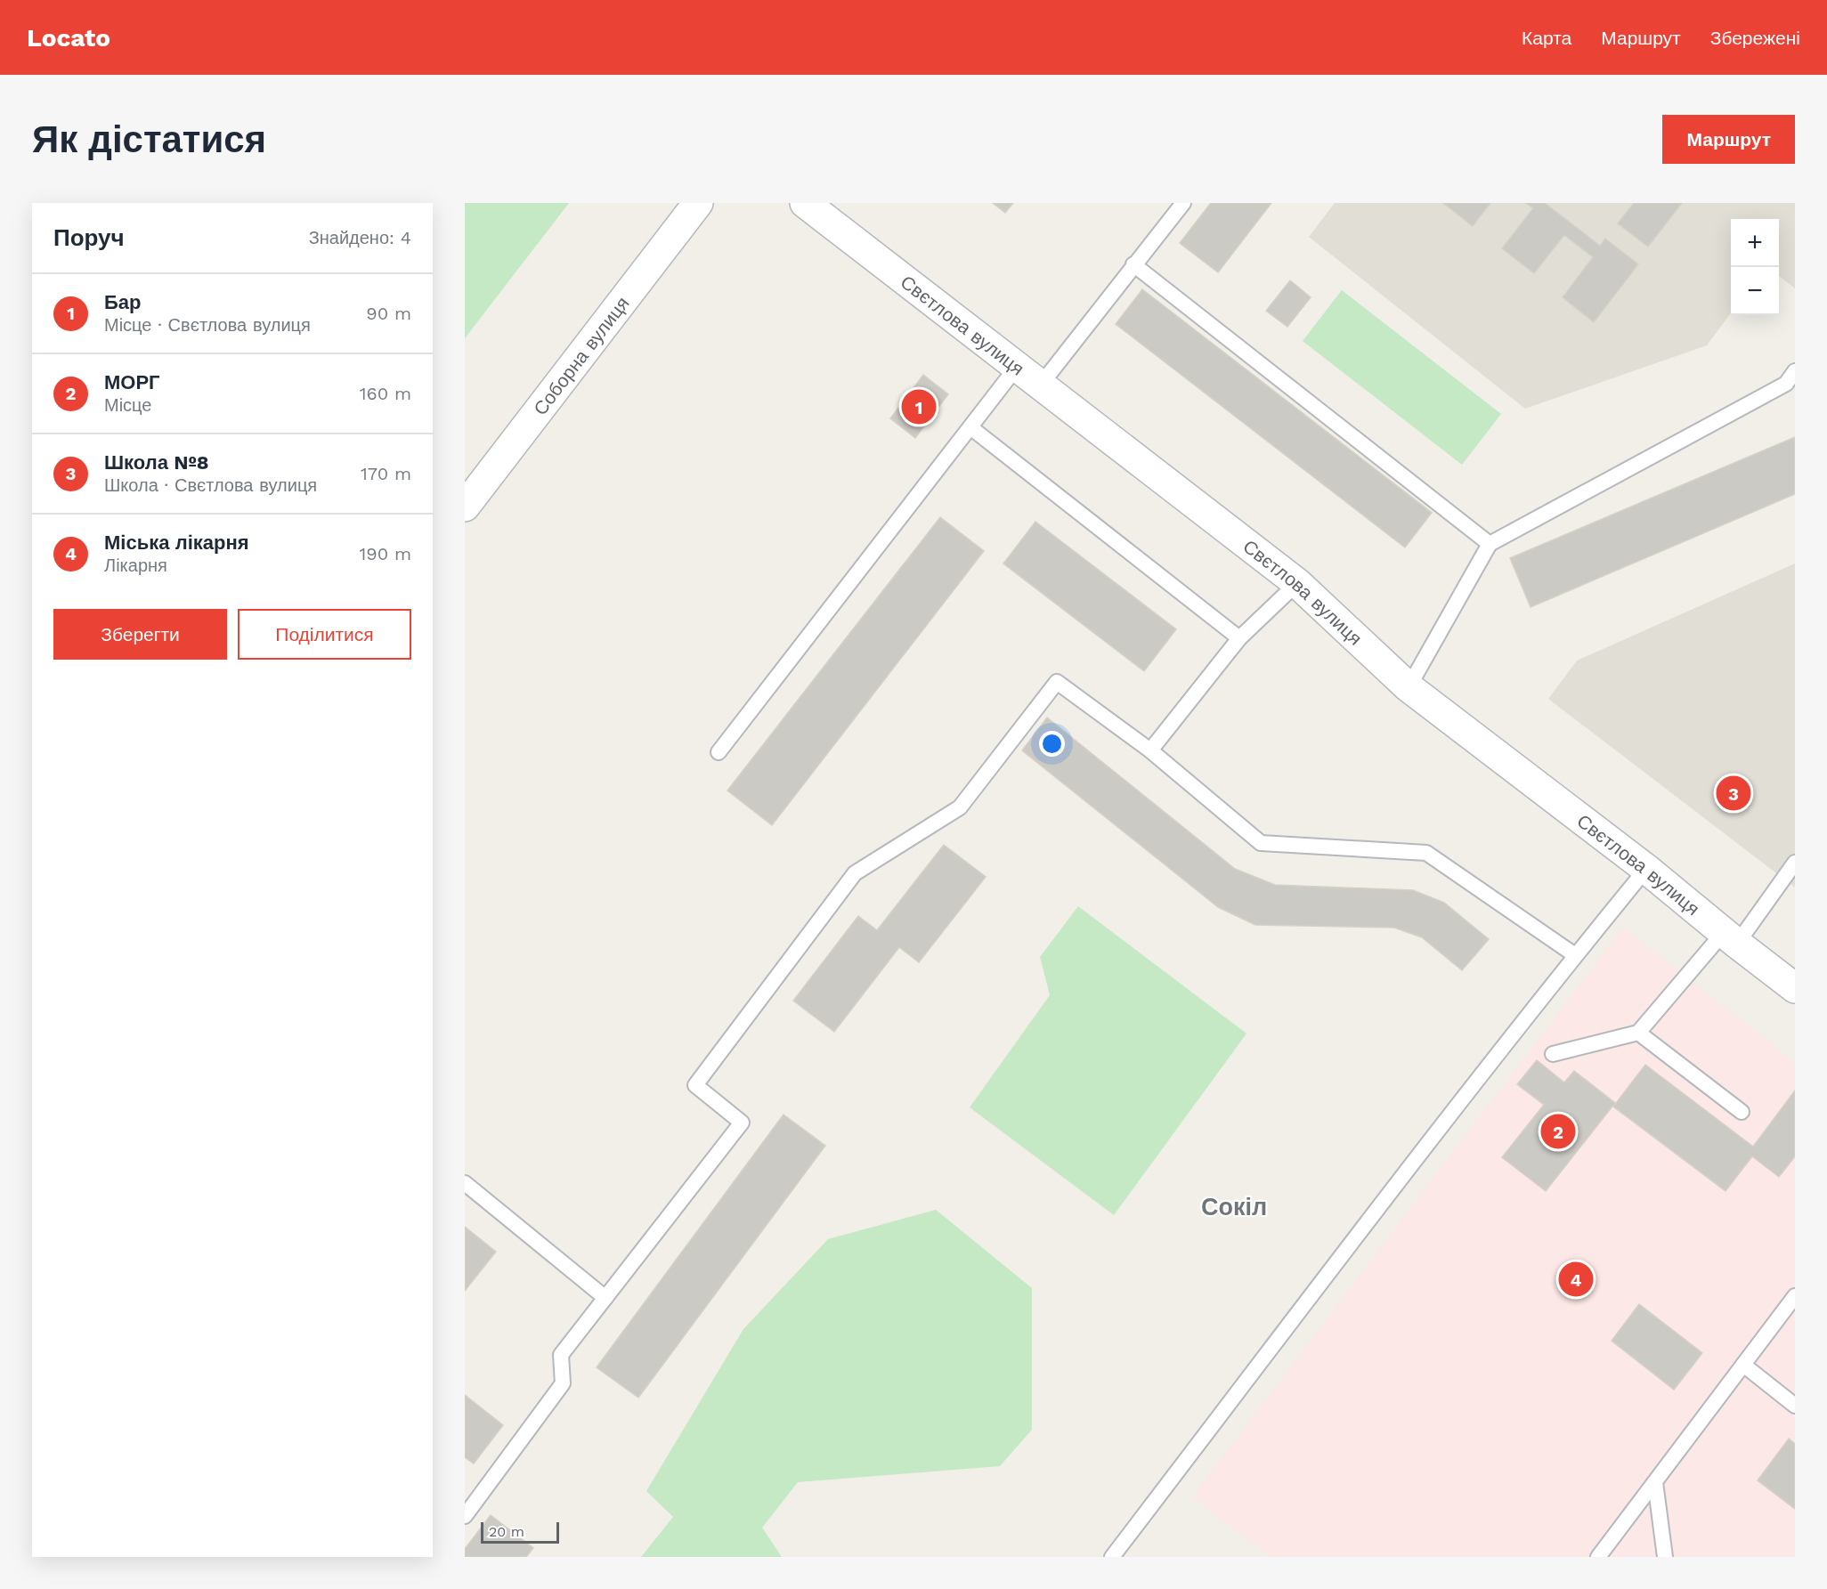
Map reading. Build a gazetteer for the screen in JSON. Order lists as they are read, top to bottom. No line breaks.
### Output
{"streets":{"street":["Свєтлова вулиця","Соборна вулиця"]},"districts":["Сокіл"],"scale_bar":"20 m","page":{"header":"Locato","nav":["Карта","Маршрут","Збережені"],"buttons":["Маршрут",["Зберегти","Поділитися"]],"title":"Як дістатися","heading":["Поруч","Знайдено: 4"],"map_buttons":["+","−"],"list":[{"mark":"1","name":"Бар","note":"Місце · Свєтлова вулиця","value":"90 m"},{"mark":"2","name":"МОРГ","note":"Місце","value":"160 m"},{"mark":"3","name":"Школа №8","note":"Школа · Свєтлова вулиця","value":"170 m"},{"mark":"4","name":"Міська лікарня","note":"Лікарня","value":"190 m"}],"pins":["1","3","2","4"],"scale":"20 m"}}
